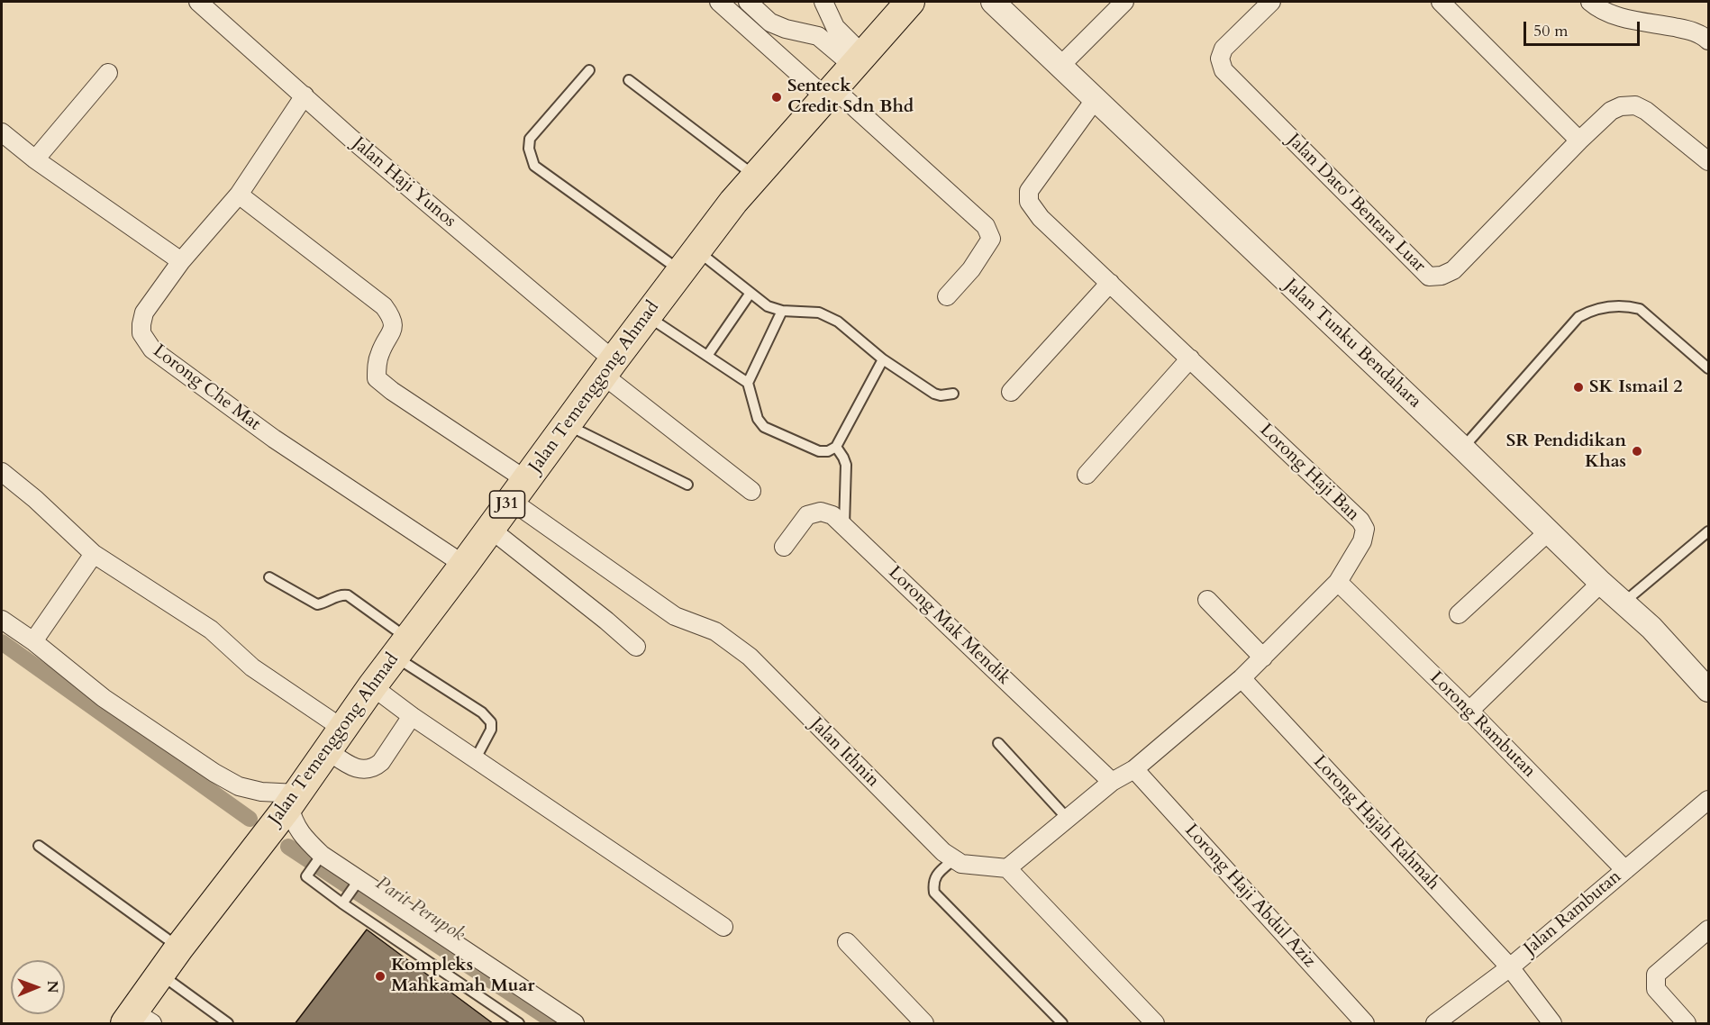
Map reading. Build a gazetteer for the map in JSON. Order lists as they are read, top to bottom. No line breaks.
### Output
{"streets":{"main road":["Jalan Temenggong Ahmad","J31"],"street":["Jalan Haji Yunos","Jalan Dato' Bentara Luar","Jalan Tunku Bendahara","Lorong Che Mat","Lorong Haji Ban","Lorong Mak Mendik","Lorong Rambutan","Jalan Ithnin","Lorong Hajah Rahmah","Lorong Haji Abdul Aziz","Jalan Rambutan"]},"crossings":[["Jalan Haji Yunos","Jalan Temenggong Ahmad"],["Jalan Haji Yunos","Lorong Che Mat"],["Jalan Tunku Bendahara","Lorong Haji Ban"],["Jalan Temenggong Ahmad","Lorong Che Mat"],["Jalan Temenggong Ahmad","Jalan Ithnin"],["Lorong Che Mat","Jalan Ithnin"],["Lorong Haji Ban","Lorong Mak Mendik"],["Lorong Haji Ban","Lorong Rambutan"],["Lorong Haji Ban","Jalan Ithnin"],["Lorong Haji Ban","Lorong Hajah Rahmah"],["Lorong Haji Ban","Lorong Haji Abdul Aziz"],["Lorong Rambutan","Jalan Rambutan"],["Lorong Hajah Rahmah","Jalan Rambutan"]],"water":["Parit Perupok"],"places":["Senteck Credit Sdn Bhd","SK Ismail 2","SR Pendidikan Khas","Kompleks Mahkamah Muar"],"scale_bar":"50 m","north":"right"}
